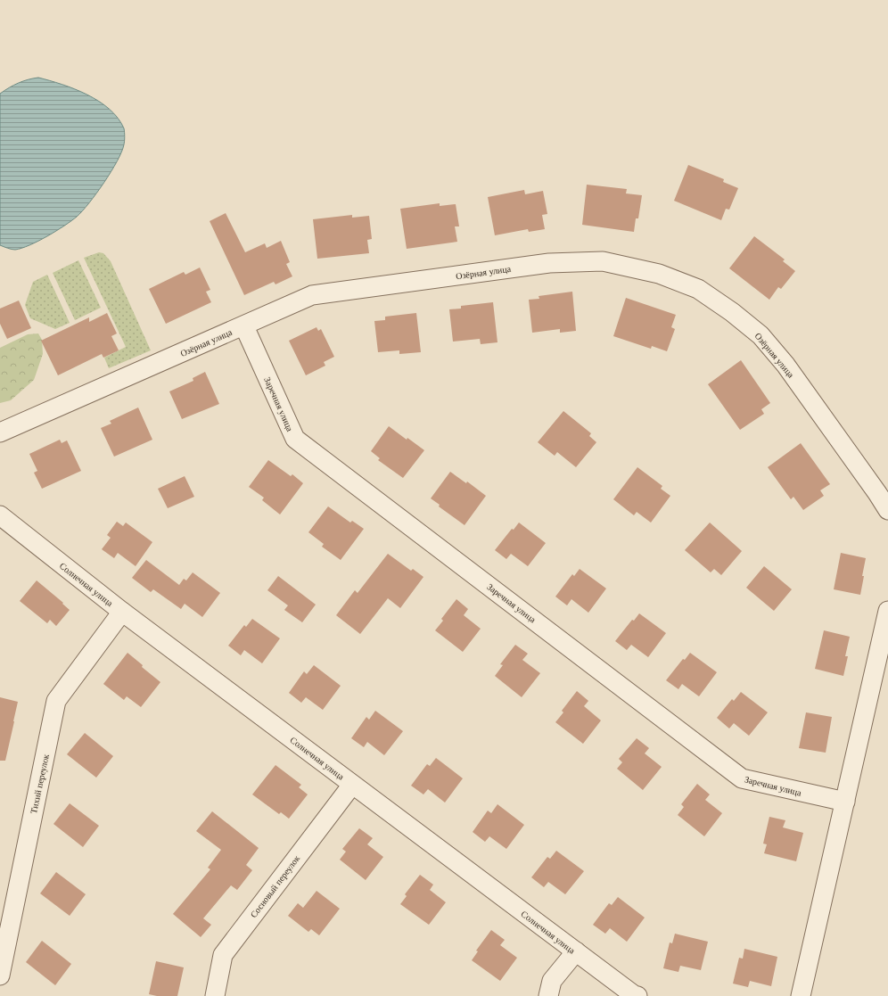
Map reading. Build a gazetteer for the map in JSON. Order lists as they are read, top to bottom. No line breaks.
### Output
{"streets":{"street":["Озёрная улица","Заречная улица","Солнечная улица","Тихий переулок","Сосновый переулок"]},"crossings":[["Озёрная улица","Заречная улица"],["Солнечная улица","Тихий переулок"],["Солнечная улица","Сосновый переулок"]]}
